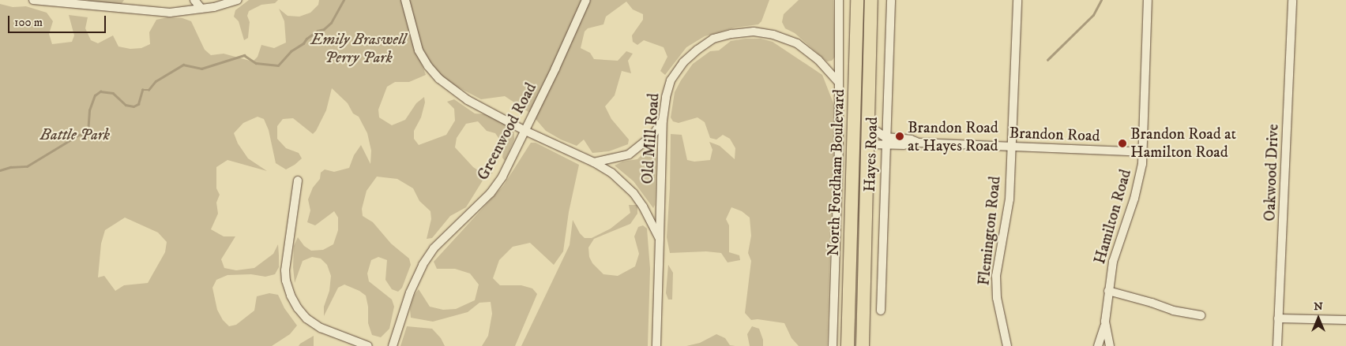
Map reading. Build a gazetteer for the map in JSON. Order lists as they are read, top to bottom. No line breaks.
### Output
{"streets":{"highway":["North Fordham Boulevard"],"street":["Greenwood Road","Brandon Road","Old Mill Road","Hayes Road","Oakwood Drive","Hamilton Road","Flemington Road"]},"crossings":[["Greenwood Road","Old Mill Road"],["Brandon Road","Hayes Road"],["Brandon Road","North Fordham Boulevard"],["Brandon Road","Hamilton Road"],["Brandon Road","Flemington Road"]],"parks":["Emily Braswell Perry Park","Battle Park"],"places":["Brandon Road at Hayes Road","Brandon Road at Hamilton Road"],"scale_bar":"100 m","north":"top"}
